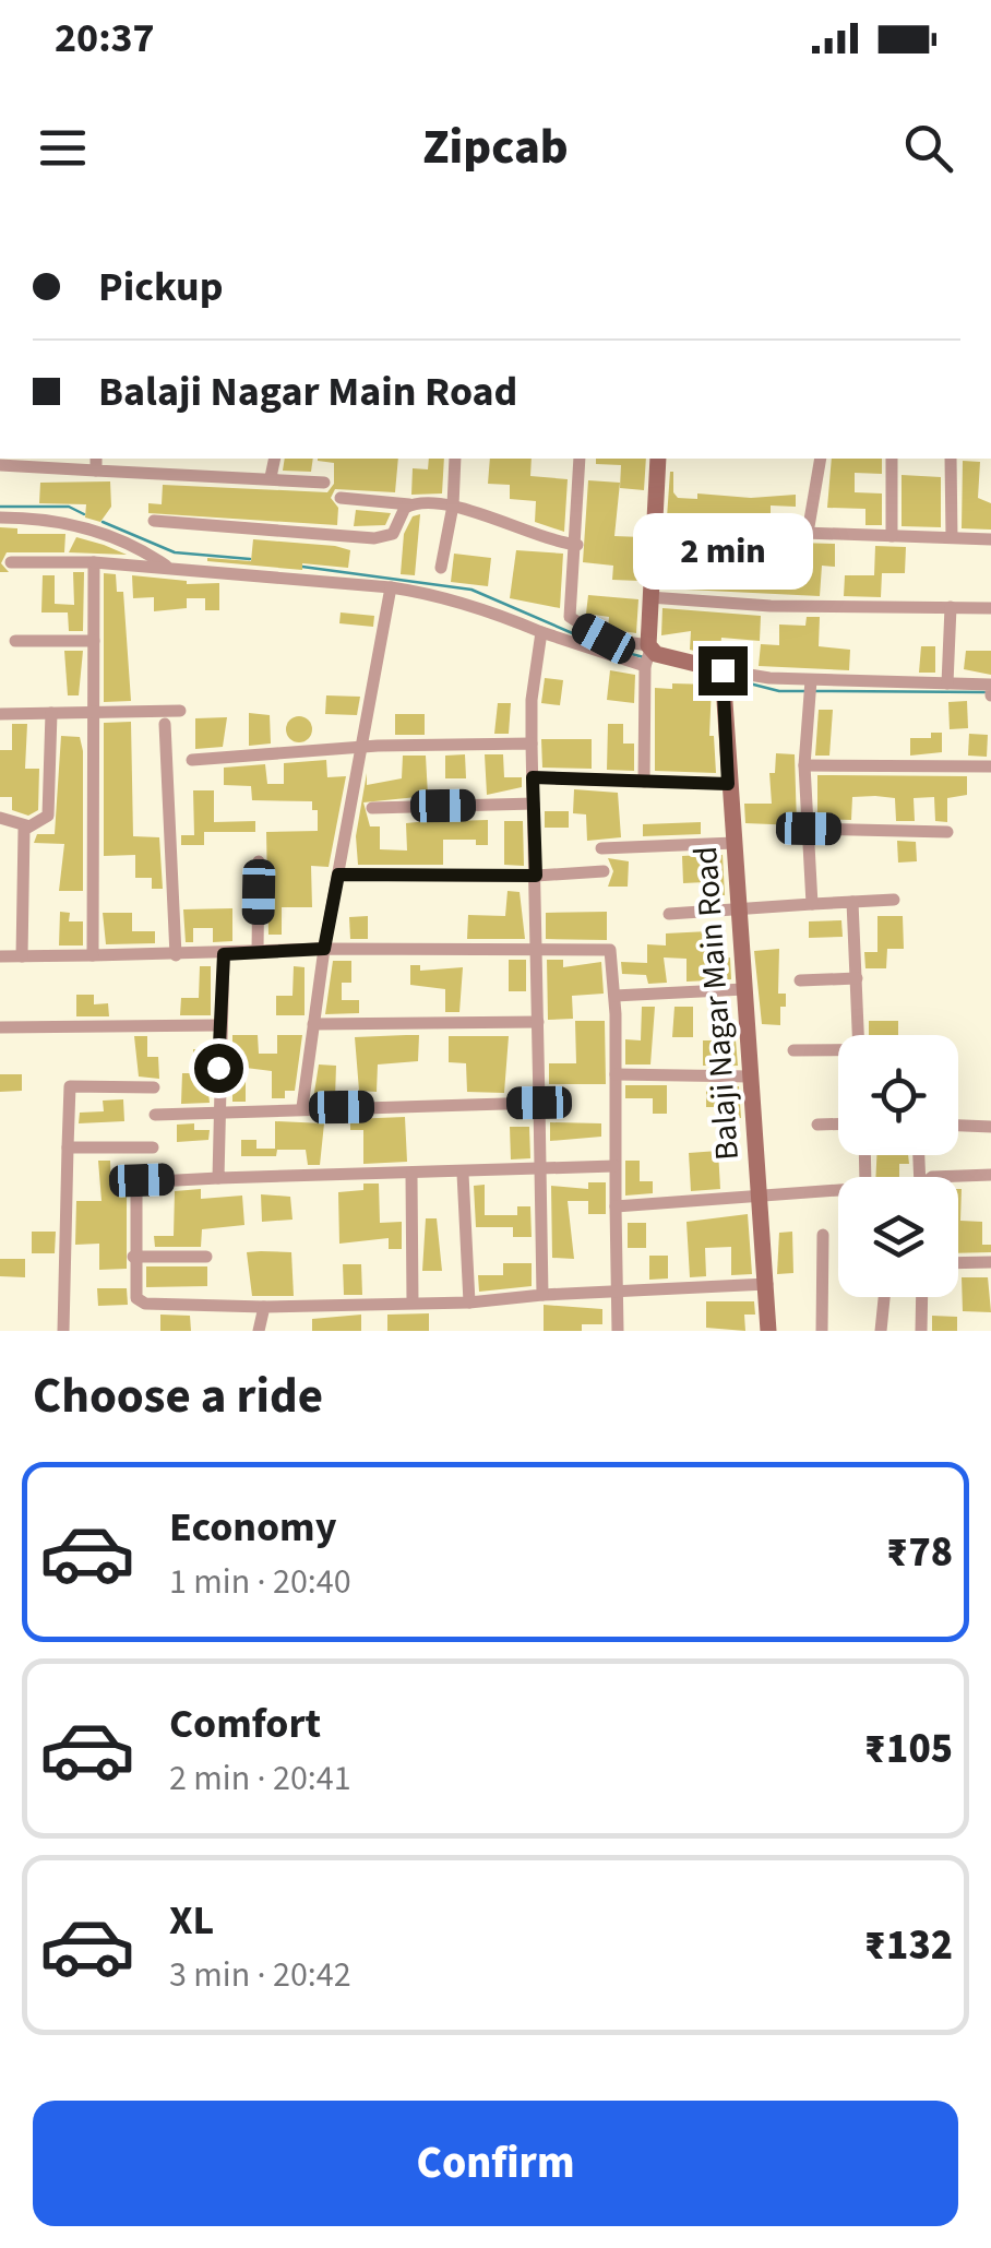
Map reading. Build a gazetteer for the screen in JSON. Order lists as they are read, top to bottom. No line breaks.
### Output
{"streets":{"main road":["Balaji Nagar Main Road"]},"page":{"status":"20:37","header":"Zipcab","banner":["Pickup","Balaji Nagar Main Road"],"bubble":"2 min","heading":"Choose a ride","list":[{"name":"Economy","note":"1 min · 20:40","value":"₹78"},{"name":"Comfort","note":"2 min · 20:41","value":"₹105"},{"name":"XL","note":"3 min · 20:42","value":"₹132"}],"buttons":"Confirm"}}
